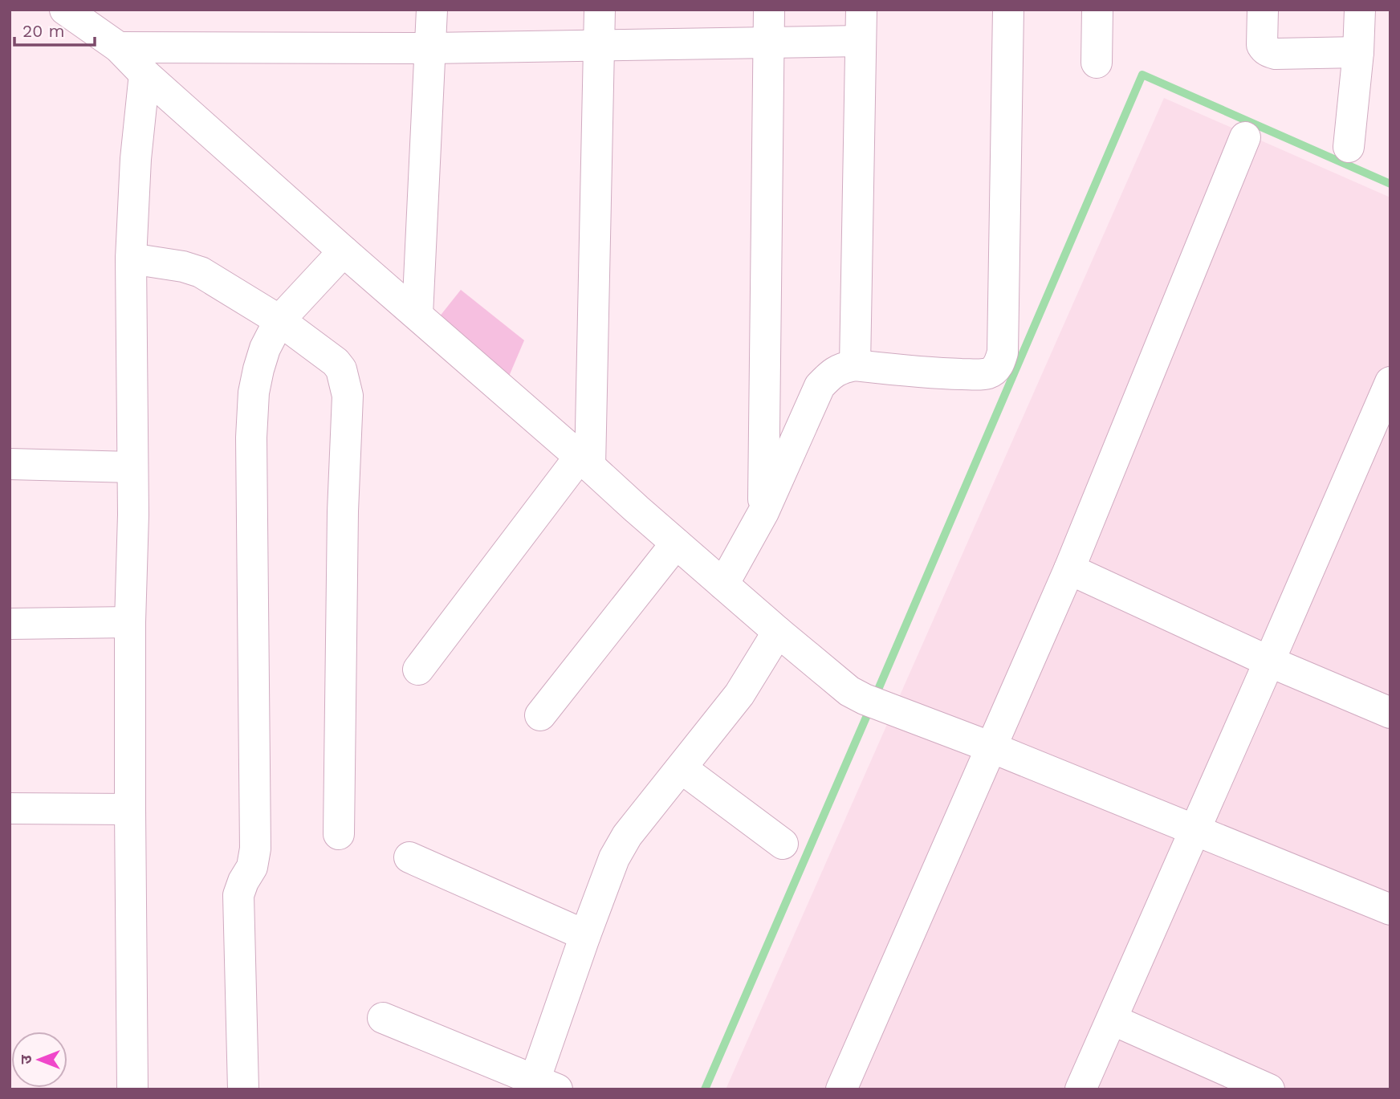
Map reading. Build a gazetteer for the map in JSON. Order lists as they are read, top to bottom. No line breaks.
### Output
{"scale_bar":"20 m","north":"left"}
